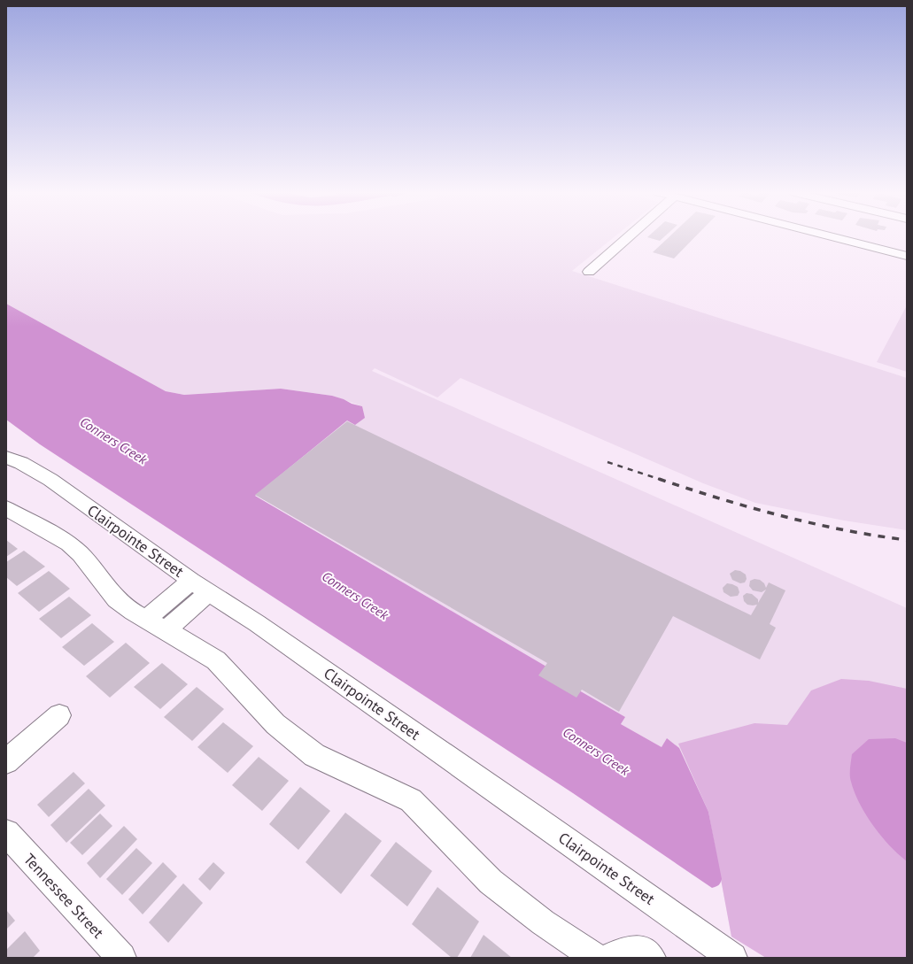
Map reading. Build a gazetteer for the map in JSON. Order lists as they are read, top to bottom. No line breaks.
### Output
{"streets":{"street":["Clairpointe Street","Tennessee Street"]},"water":["Conners Creek"]}
